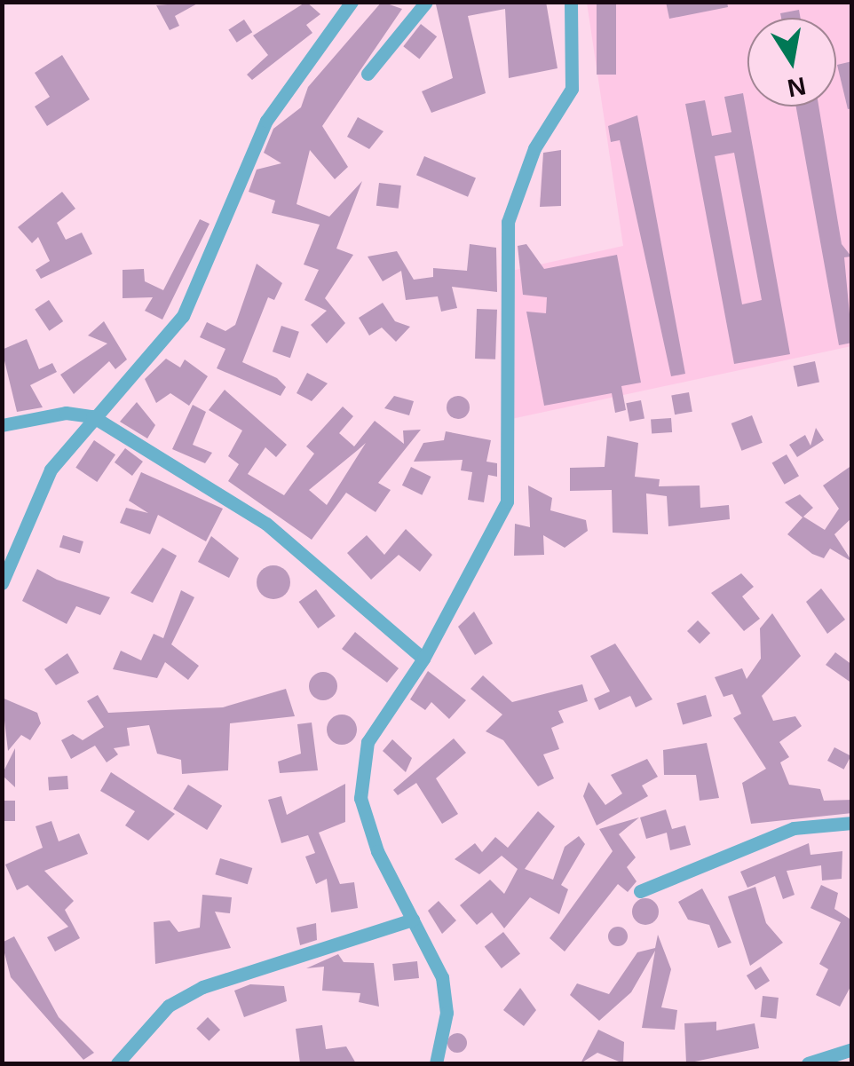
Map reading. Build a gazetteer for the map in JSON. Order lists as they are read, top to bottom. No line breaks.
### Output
{"north":"bottom"}
